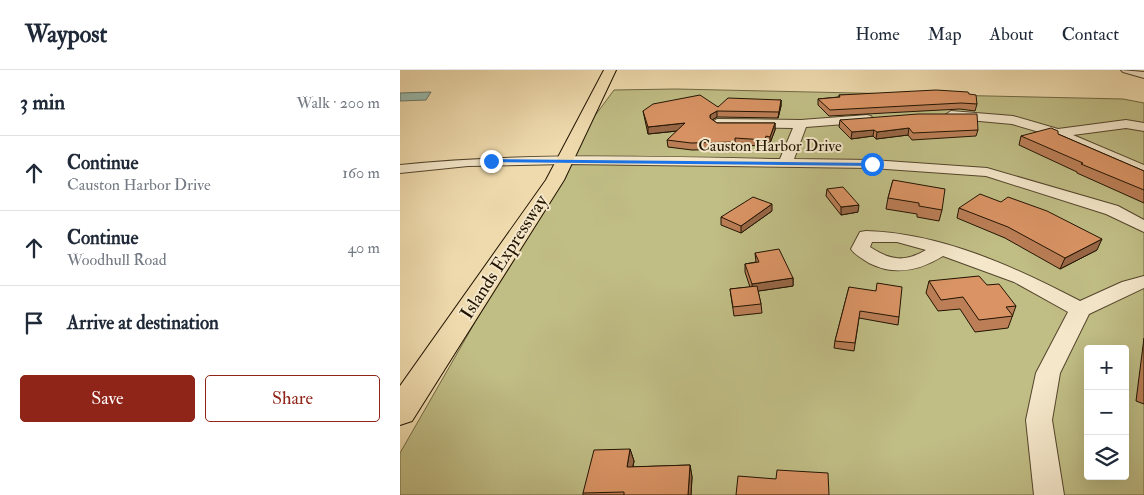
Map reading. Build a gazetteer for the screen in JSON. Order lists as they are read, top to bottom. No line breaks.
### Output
{"streets":{"main road":["Islands Expressway"],"street":["Causton Harbor Drive"]},"crossings":[["Causton Harbor Drive","Islands Expressway"]],"page":{"header":"Waypost","nav":["Home","Map","About","Contact"],"heading":["3 min","Walk · 200 m"],"list":[["Continue","Causton Harbor Drive","160 m"],["Continue","Woodhull Road","40 m"],"Arrive at destination"],"map_buttons":["+","−"],"buttons":["Save","Share"]}}
